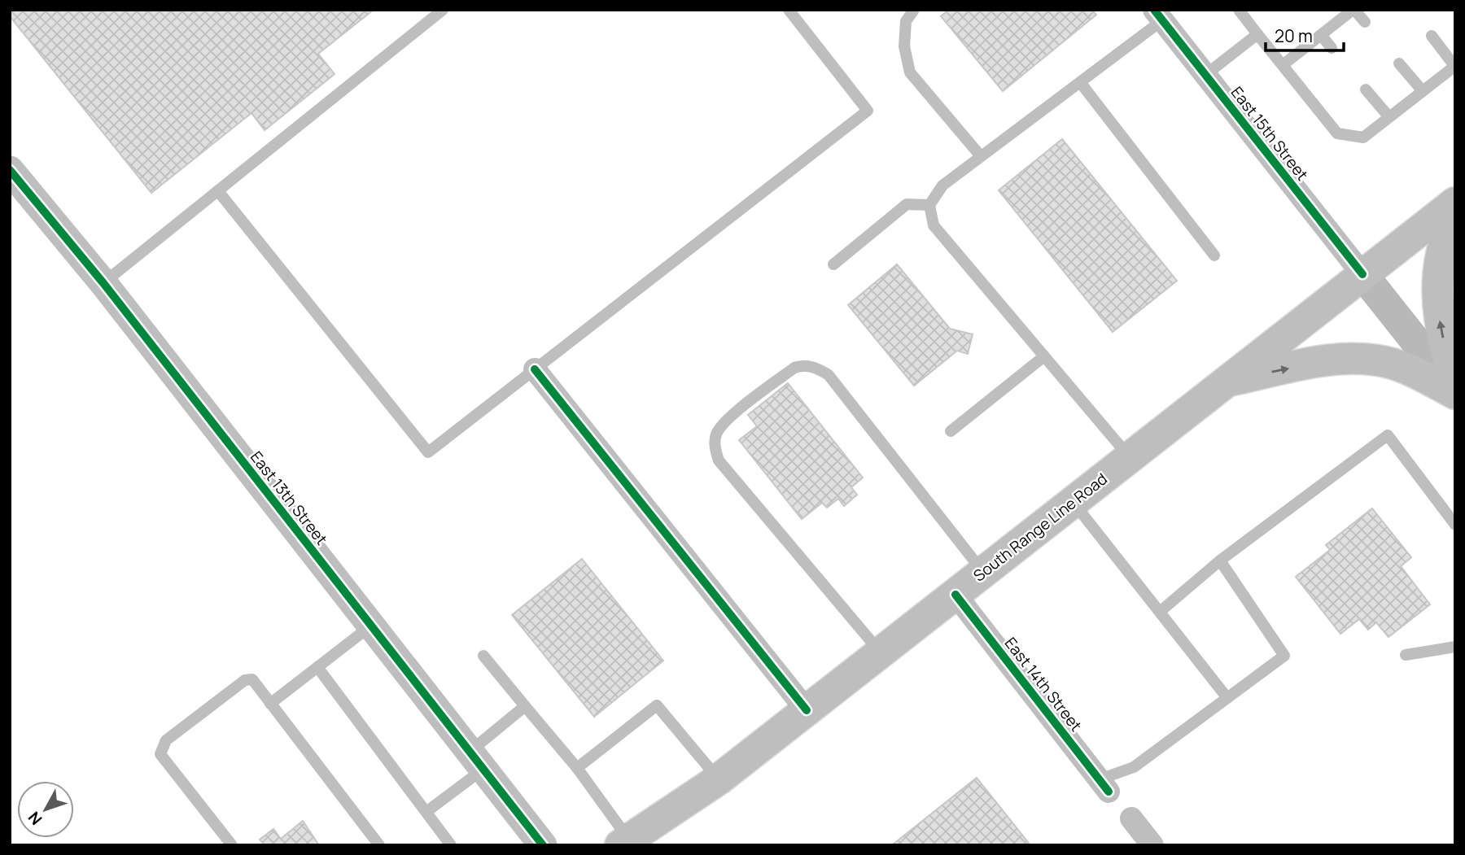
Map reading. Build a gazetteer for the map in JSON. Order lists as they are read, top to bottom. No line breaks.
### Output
{"streets":{"main road":["East 15th Street","South Range Line Road"],"street":["East 13th Street","East 14th Street"]},"crossings":[["East 15th Street","South Range Line Road"],["South Range Line Road","East 14th Street"]],"scale_bar":"20 m","north":"bottom left"}
